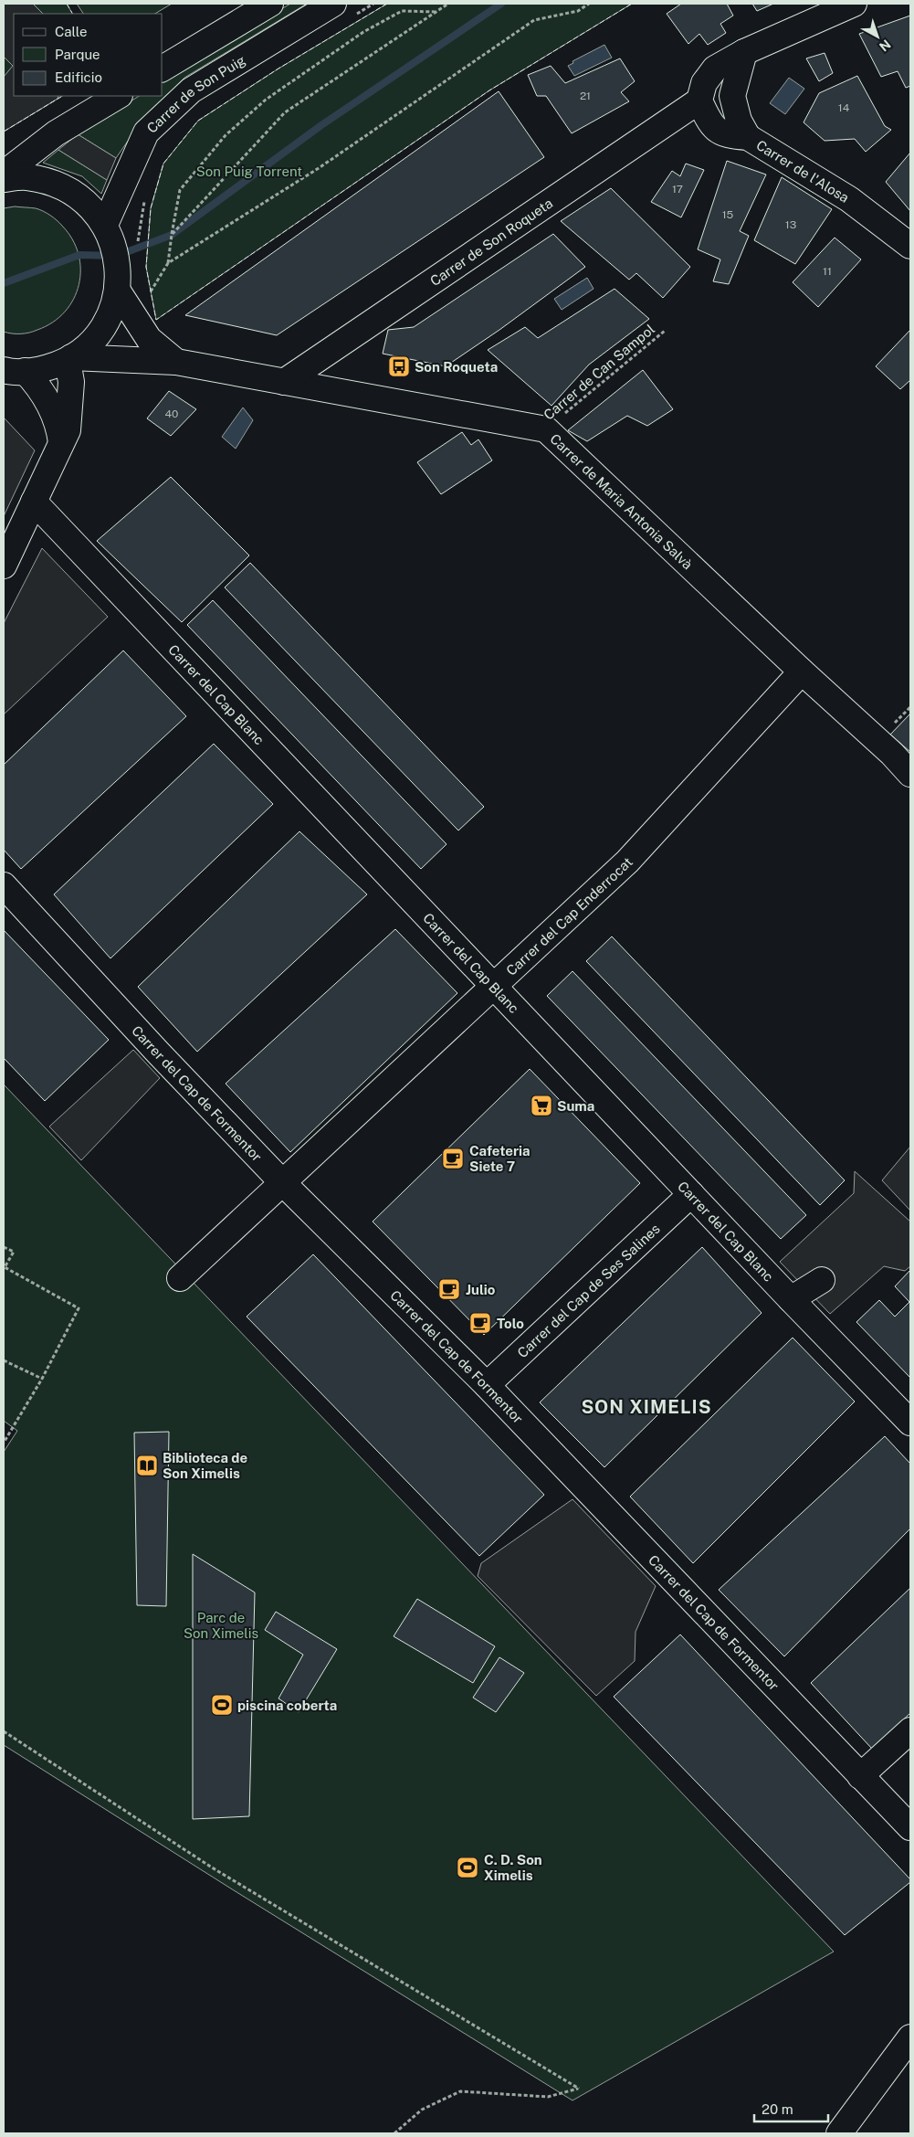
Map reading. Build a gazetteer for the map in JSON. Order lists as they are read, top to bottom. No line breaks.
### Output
{"streets":{"street":["Carrer de Son Puig","Carrer de l'Alosa","Carrer de Son Roqueta","Carrer de Maria Antonia Salvà","Carrer del Cap Blanc","Carrer del Cap Enderrocat","Carrer del Cap de Formentor","Carrer del Cap de Ses Salines"],"path":["Carrer de Can Sampol"]},"crossings":[["Carrer de l'Alosa","Carrer de Son Roqueta"],["Carrer de Son Roqueta","Carrer de Maria Antonia Salvà"],["Carrer de Can Sampol","Carrer de Maria Antonia Salvà"],["Carrer de Maria Antonia Salvà","Carrer del Cap Enderrocat"],["Carrer del Cap Blanc","Carrer del Cap Enderrocat"],["Carrer del Cap Blanc","Carrer del Cap de Ses Salines"],["Carrer del Cap Enderrocat","Carrer del Cap de Formentor"],["Carrer del Cap de Formentor","Carrer del Cap de Ses Salines"]],"districts":["SON XIMELIS"],"parks":["Son Puig Torrent","Parc de Son Ximelis"],"places":{"bus stop":["Son Roqueta"],"supermarket":["Suma"],"cafe":["Cafeteria Siete 7","Julio","Tolo"],"library":["Biblioteca de Son Ximelis"],"sports":["piscina coberta","C. D. Son Ximelis"]},"house_numbers":["21","14","17","15","13","11","40"],"legend":["Calle","Parque","Edificio"],"scale_bar":"20 m","north":"bottom right"}
